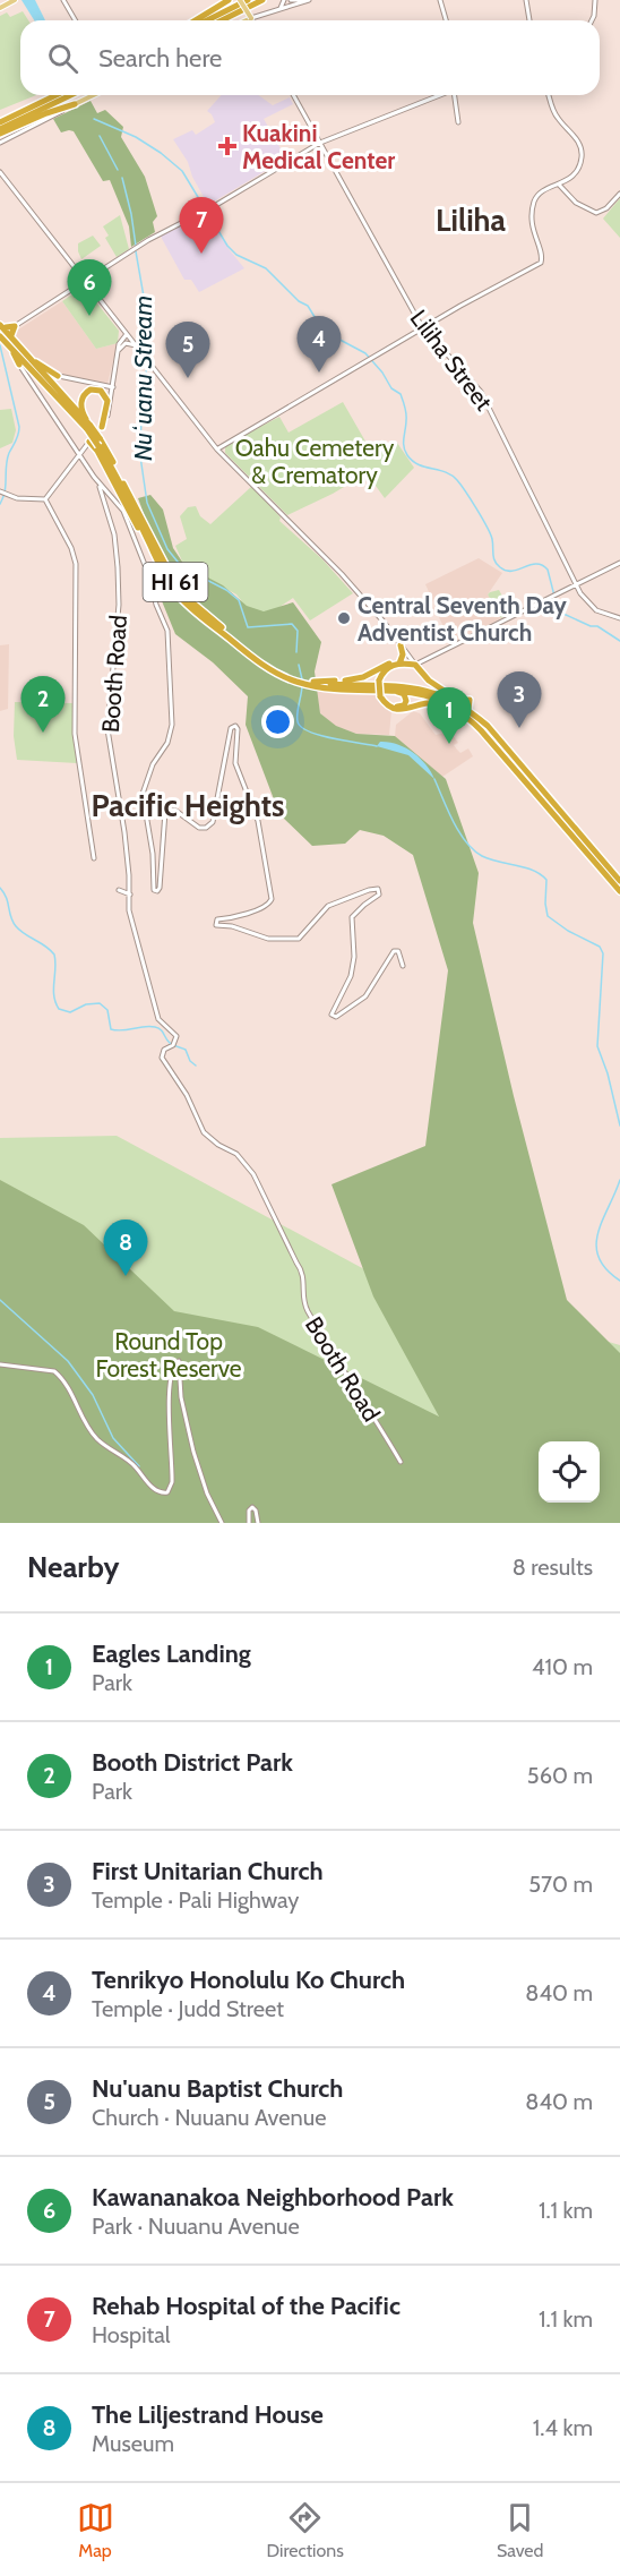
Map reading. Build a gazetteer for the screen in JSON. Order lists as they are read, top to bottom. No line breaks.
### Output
{"streets":{"highway":["HI 61"],"street":["Liliha Street","Booth Road"]},"districts":["Liliha","Pacific Heights"],"water":["Nuʻuanu Stream"],"parks":["Oahu Cemetery & Crematory","Round Top Forest Reserve"],"places":{"health":["Kuakini Medical Center"],"other":["Central Seventh Day Adventist Church"]},"page":{"search":"Search here","pins":["7","6","4","5","3","2","1","8"],"heading":["Nearby","8 results"],"list":[{"mark":"1","name":"Eagles Landing","note":"Park","value":"410 m"},{"mark":"2","name":"Booth District Park","note":"Park","value":"560 m"},{"mark":"3","name":"First Unitarian Church","note":"Temple · Pali Highway","value":"570 m"},{"mark":"4","name":"Tenrikyo Honolulu Ko Church","note":"Temple · Judd Street","value":"840 m"},{"mark":"5","name":"Nu'uanu Baptist Church","note":"Church · Nuuanu Avenue","value":"840 m"},{"mark":"6","name":"Kawananakoa Neighborhood Park","note":"Park · Nuuanu Avenue","value":"1.1 km"},{"mark":"7","name":"Rehab Hospital of the Pacific","note":"Hospital","value":"1.1 km"},{"mark":"8","name":"The Liljestrand House","note":"Museum","value":"1.4 km"}],"nav":["Map","Directions","Saved"]}}
